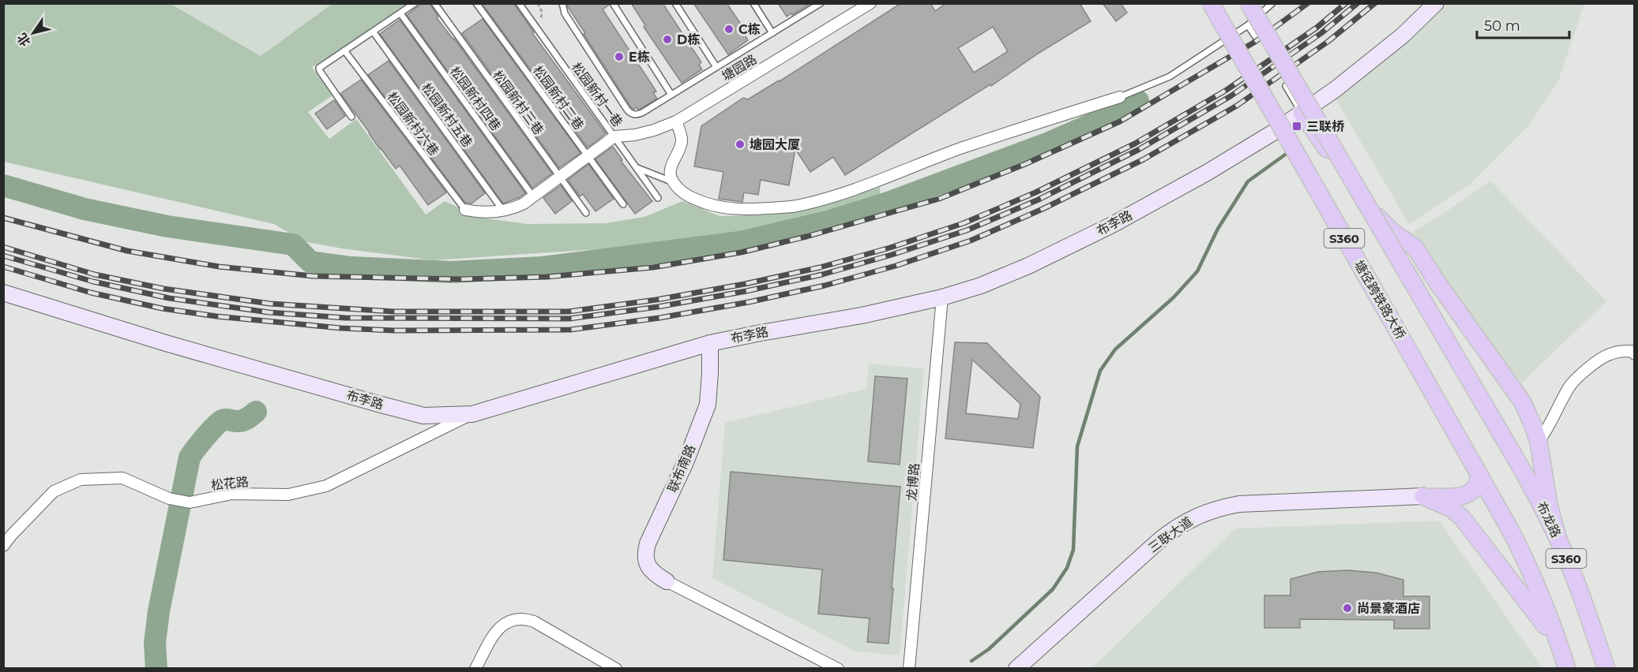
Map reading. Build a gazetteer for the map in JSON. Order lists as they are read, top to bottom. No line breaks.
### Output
{"streets":{"main road":["布李路","S360","塘径跨铁路大桥","联布南路","布龙路","三联大道"],"street":["塘园路","龙博路","松花路"],"lane":["松园新村一巷","松园新村二巷","松园新村四巷","松园新村三巷","松园新村五巷","松园新村六巷"]},"crossings":[["塘园路","松园新村一巷"],["布李路","联布南路"],["布李路","龙博路"],["布李路","松花路"],["S360","塘径跨铁路大桥"]],"places":{"other":["C栋","D栋","E栋","塘园大厦","尚景豪酒店"],"transit":["三联桥"]},"scale_bar":"50 m","north":"bottom left"}
